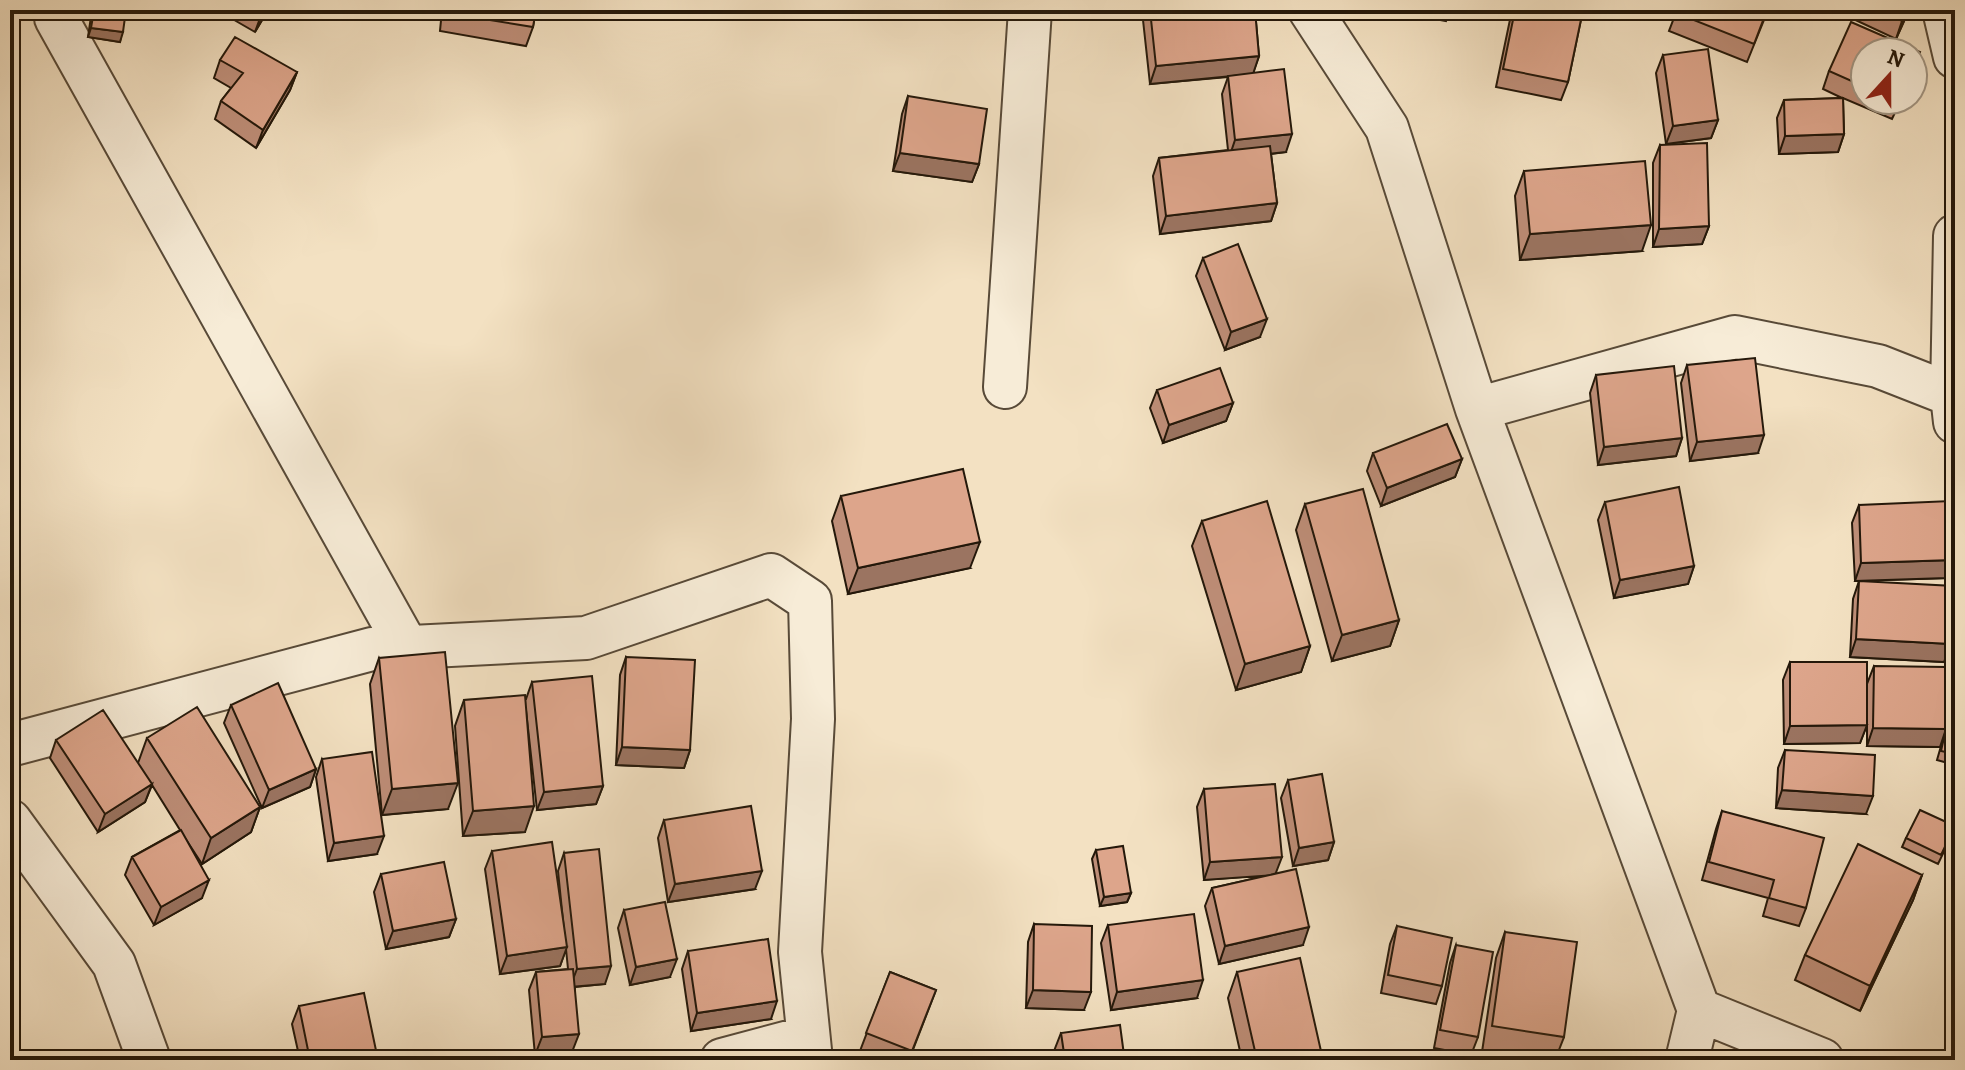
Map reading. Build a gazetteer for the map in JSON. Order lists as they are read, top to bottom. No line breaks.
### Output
{"north":"top"}
